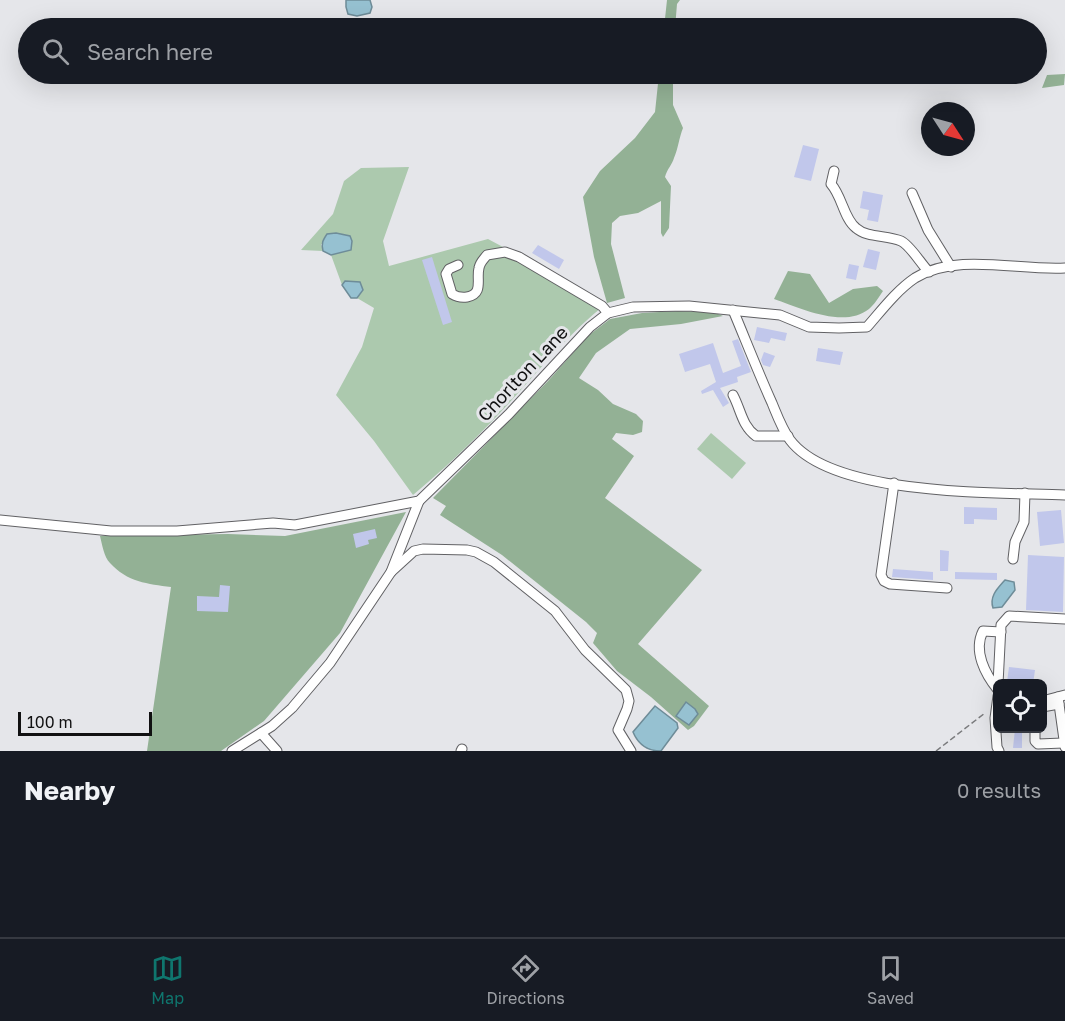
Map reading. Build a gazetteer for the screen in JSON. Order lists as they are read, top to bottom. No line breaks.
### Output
{"streets":{"street":["Chorlton Lane"]},"scale_bar":"100 m","north":"bottom right","page":{"search":"Search here","scale":"100 m","heading":["Nearby","0 results"],"nav":["Map","Directions","Saved"]}}
